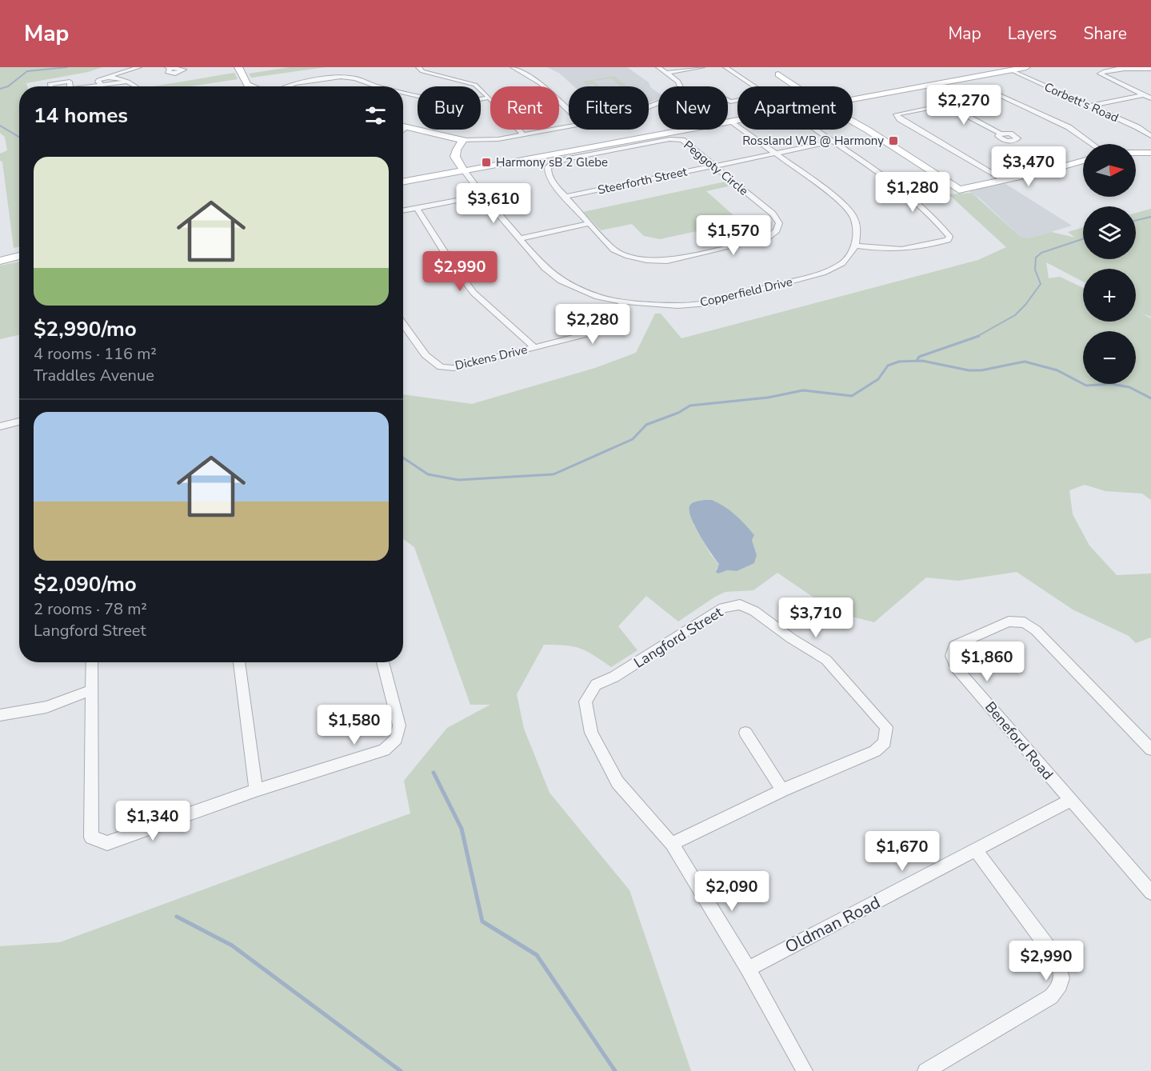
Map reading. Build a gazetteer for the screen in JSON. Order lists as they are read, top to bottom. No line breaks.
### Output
{"streets":{"street":["Corbett's Road","Peggoty Circle","Steerforth Street","Copperfield Drive","Dickens Drive","Langford Street","Beneford Road","Oldman Road"]},"crossings":[["Peggoty Circle","Steerforth Street"],["Copperfield Drive","Dickens Drive"],["Langford Street","Oldman Road"],["Beneford Road","Oldman Road"]],"places":{"transit":["Rossland WB @ Harmony","Harmony sB 2 Glebe"]},"north":"right","page":{"header":"Map","nav":["Map","Layers","Share"],"price":["$2,270","$3,470","$1,280","$3,610","$1,570","$2,990","$2,280","$3,710","$1,860","$1,580","$1,340","$1,670","$2,090","$2,990"],"chip":["Buy","Rent","Filters","New","Apartment"],"heading":"14 homes","map_buttons":["+","−"],"list":[{"name":"$2,990/mo","note":"4 rooms · 116 m² · Traddles Avenue"},{"name":"$2,090/mo","note":"2 rooms · 78 m² · Langford Street"}]}}
